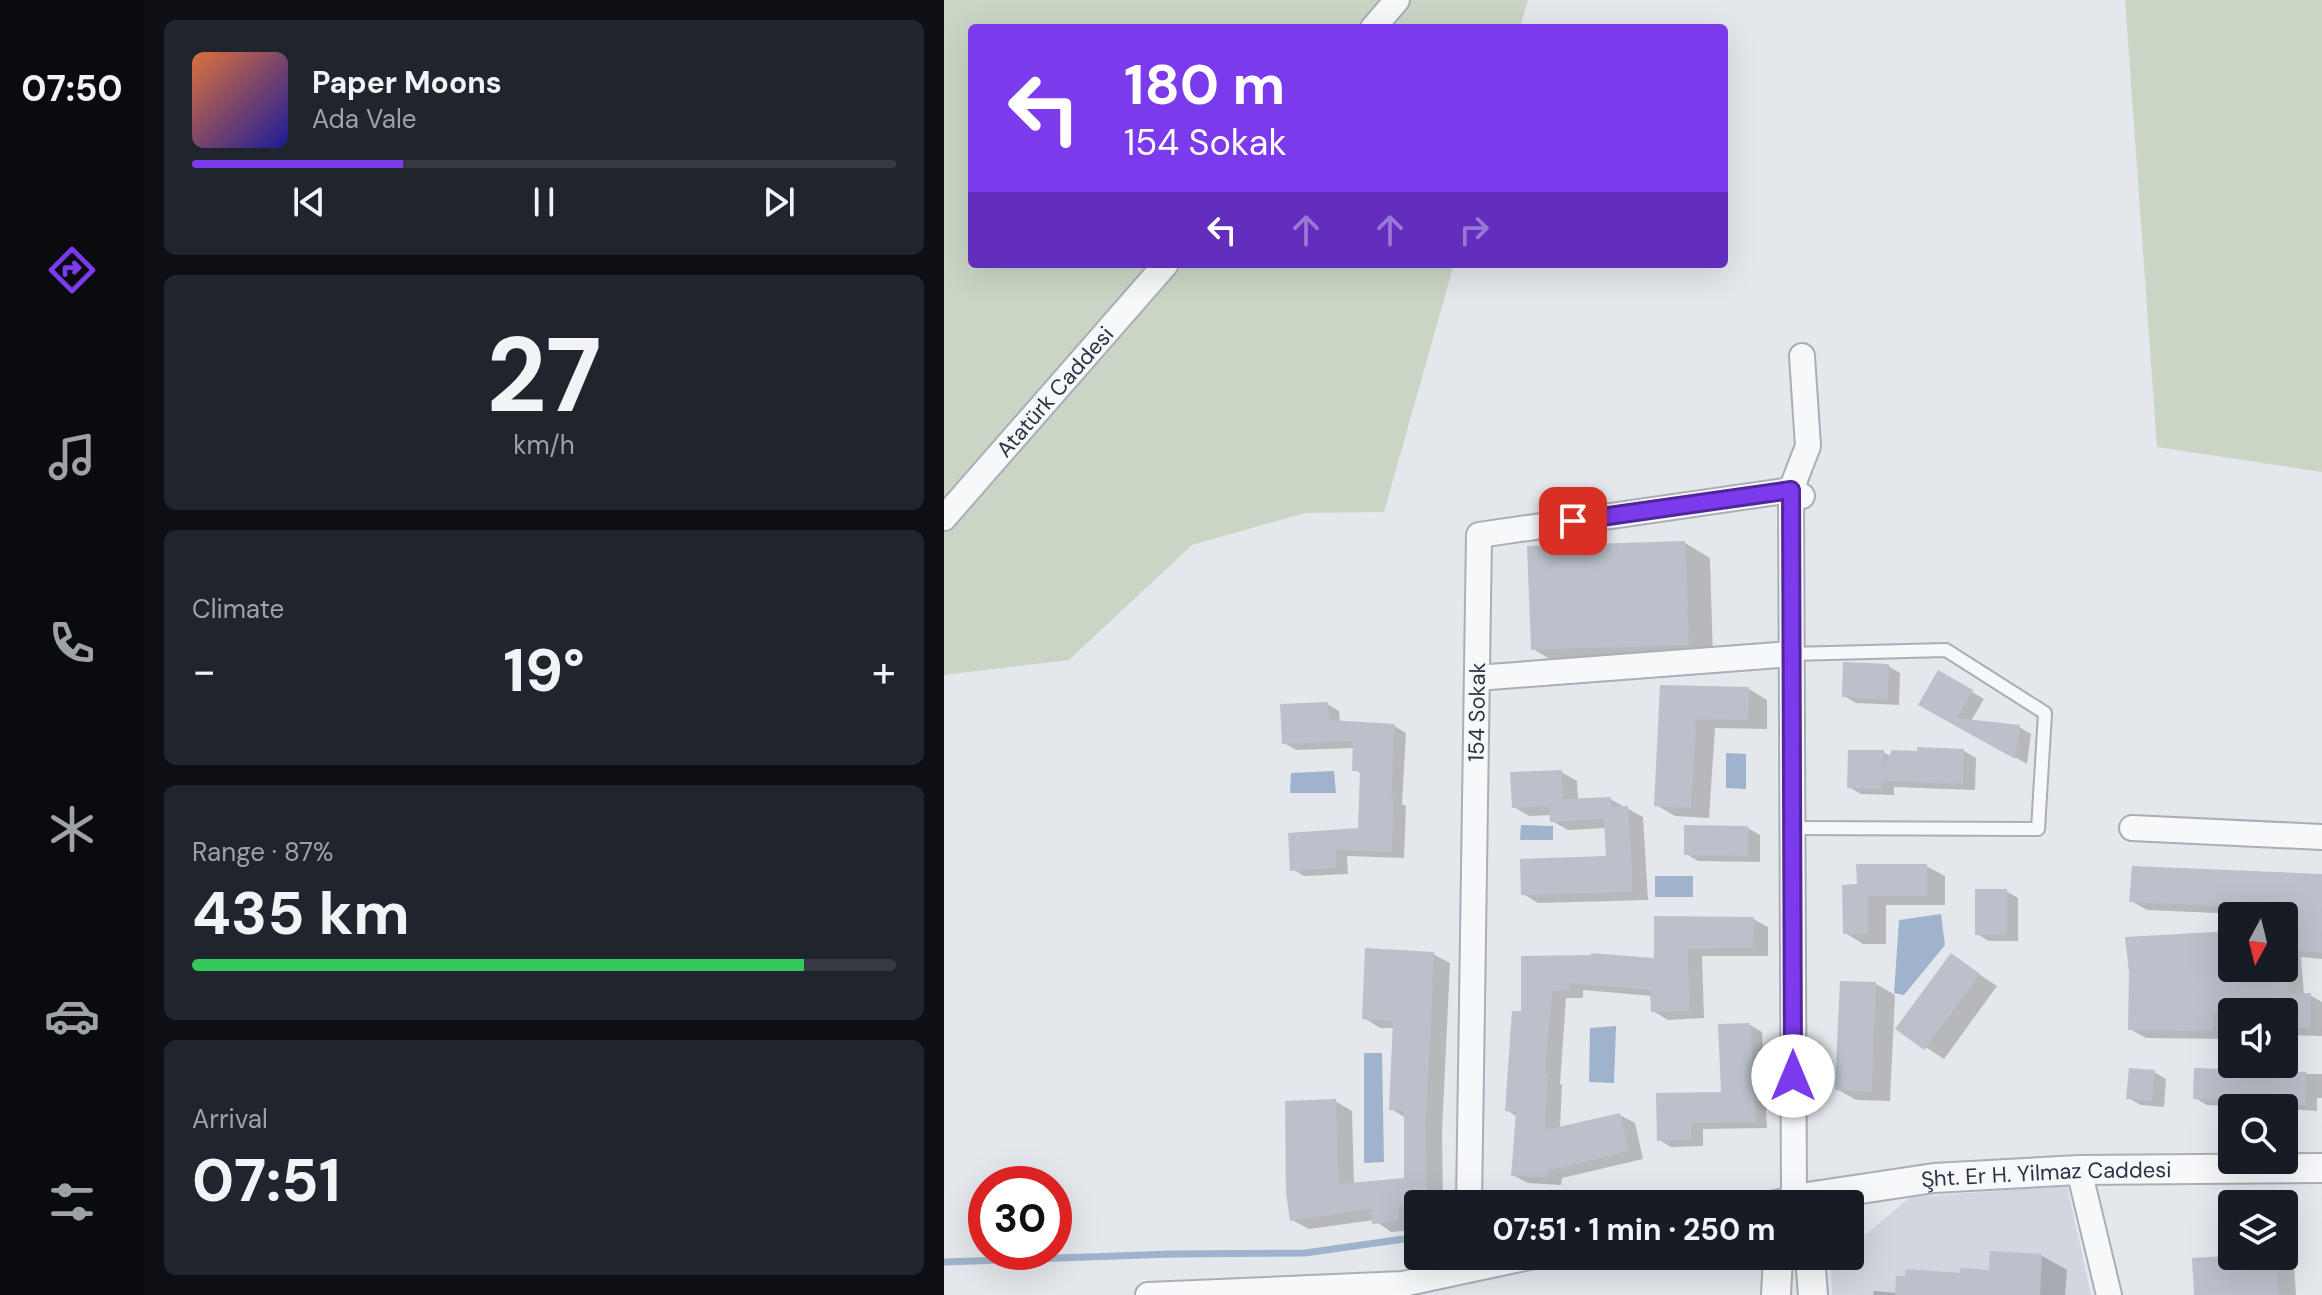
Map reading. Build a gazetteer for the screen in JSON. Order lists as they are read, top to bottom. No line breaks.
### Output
{"streets":{"street":["Atatürk Caddesi","154 Sokak","Şht. Er H. Yilmaz Caddesi"]},"north":"bottom","page":{"tabs":"07:50","turn":["180 m","154 Sokak"],"song":["Paper Moons","Ada Vale"],"tile":[["27","km/h"],"Climate",["Range · 87%","435 km"],["Arrival","07:51"]],"heat":["−","19°","+"],"limit":"30","trip":"07:51 · 1 min · 250 m"}}
